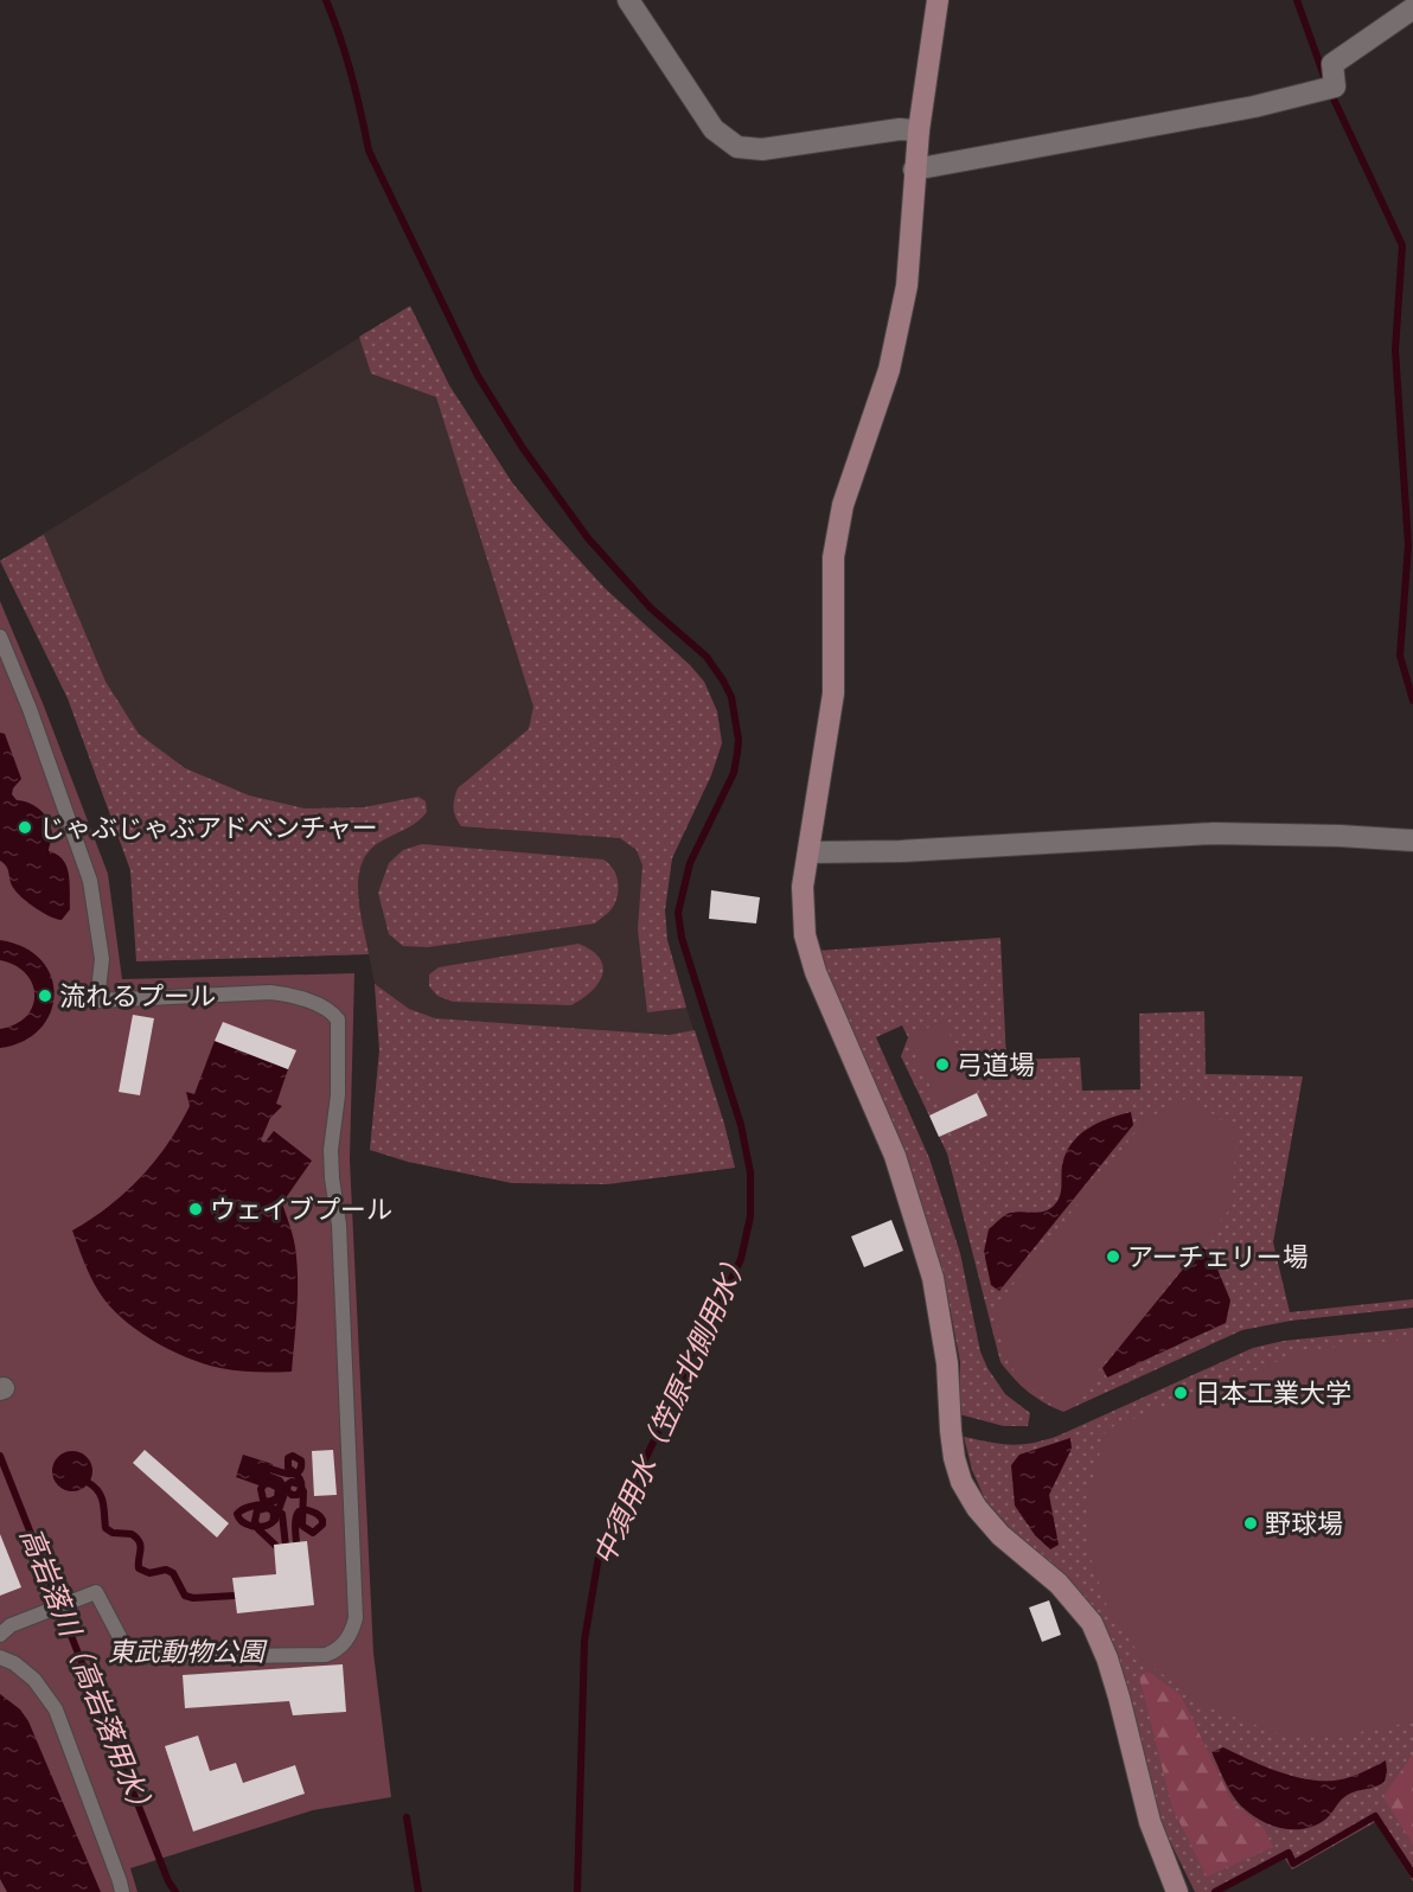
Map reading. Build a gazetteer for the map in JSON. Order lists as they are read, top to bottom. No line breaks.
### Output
{"water":["中須用水（笠原北側用水）","高岩落川（高岩落用水）"],"parks":["東武動物公園"],"places":["じゃぶじゃぶアドベンチャー","流れるプール","弓道場","ウェイブプール","アーチェリー場","日本工業大学","野球場"]}
